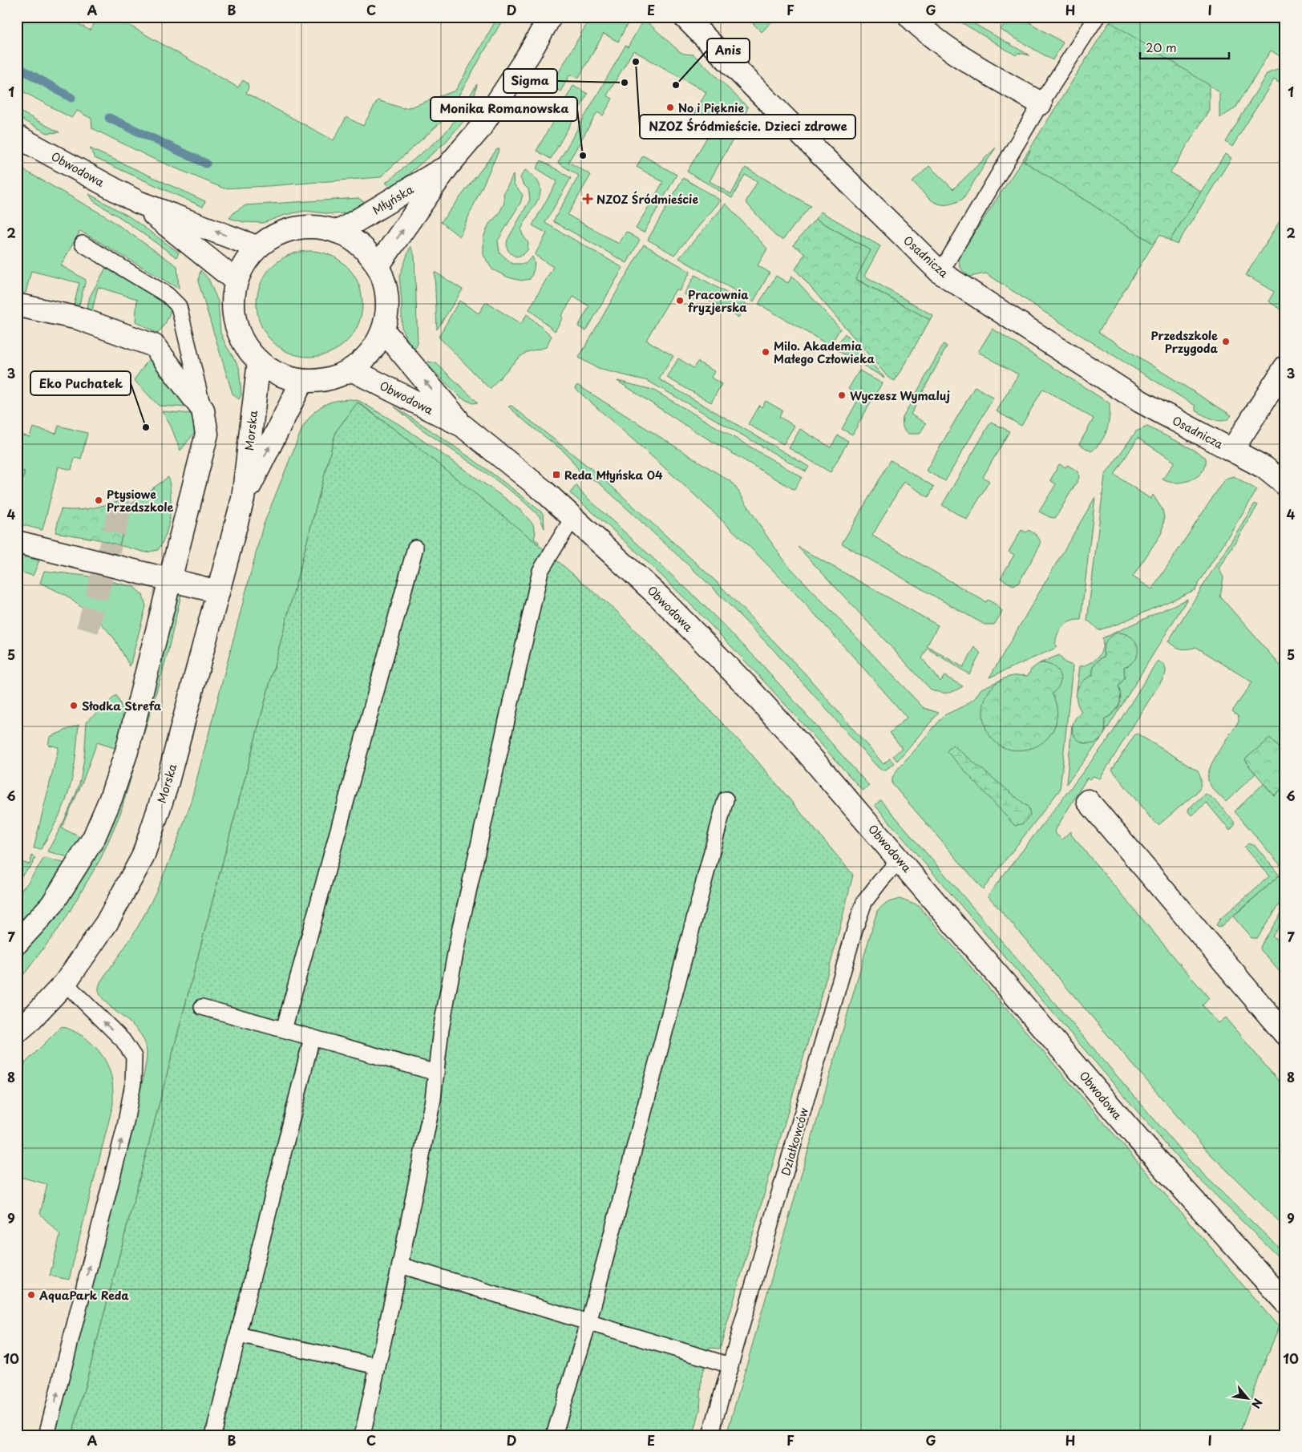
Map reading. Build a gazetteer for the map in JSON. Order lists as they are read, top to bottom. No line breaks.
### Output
{"streets":{"main road":["Obwodowa","Młyńska","Osadnicza","Morska"],"lane":["Działkowców"]},"crossings":[["Obwodowa","Działkowców"]],"places":{"other":["NZOZ Śródmieście. Dzieci zdrowe","Sigma","Anis","No i Pięknie","Monika Romanowska","Pracownia fryzjerska","Przedszkole Przygoda","Milo. Akademia Małego Człowieka","Wyczesz Wymaluj","Eko Puchatek","Ptysiowe Przedszkole","Słodka Strefa","AquaPark Reda"],"health":["NZOZ Śródmieście"],"transit":["Reda Młyńska 04"]},"scale_bar":"20 m","north":"bottom right","grid":{"columns":["A","B","C","D","E","F","G","H","I"],"rows":["1","2","3","4","5","6","7","8","9","10"]}}
